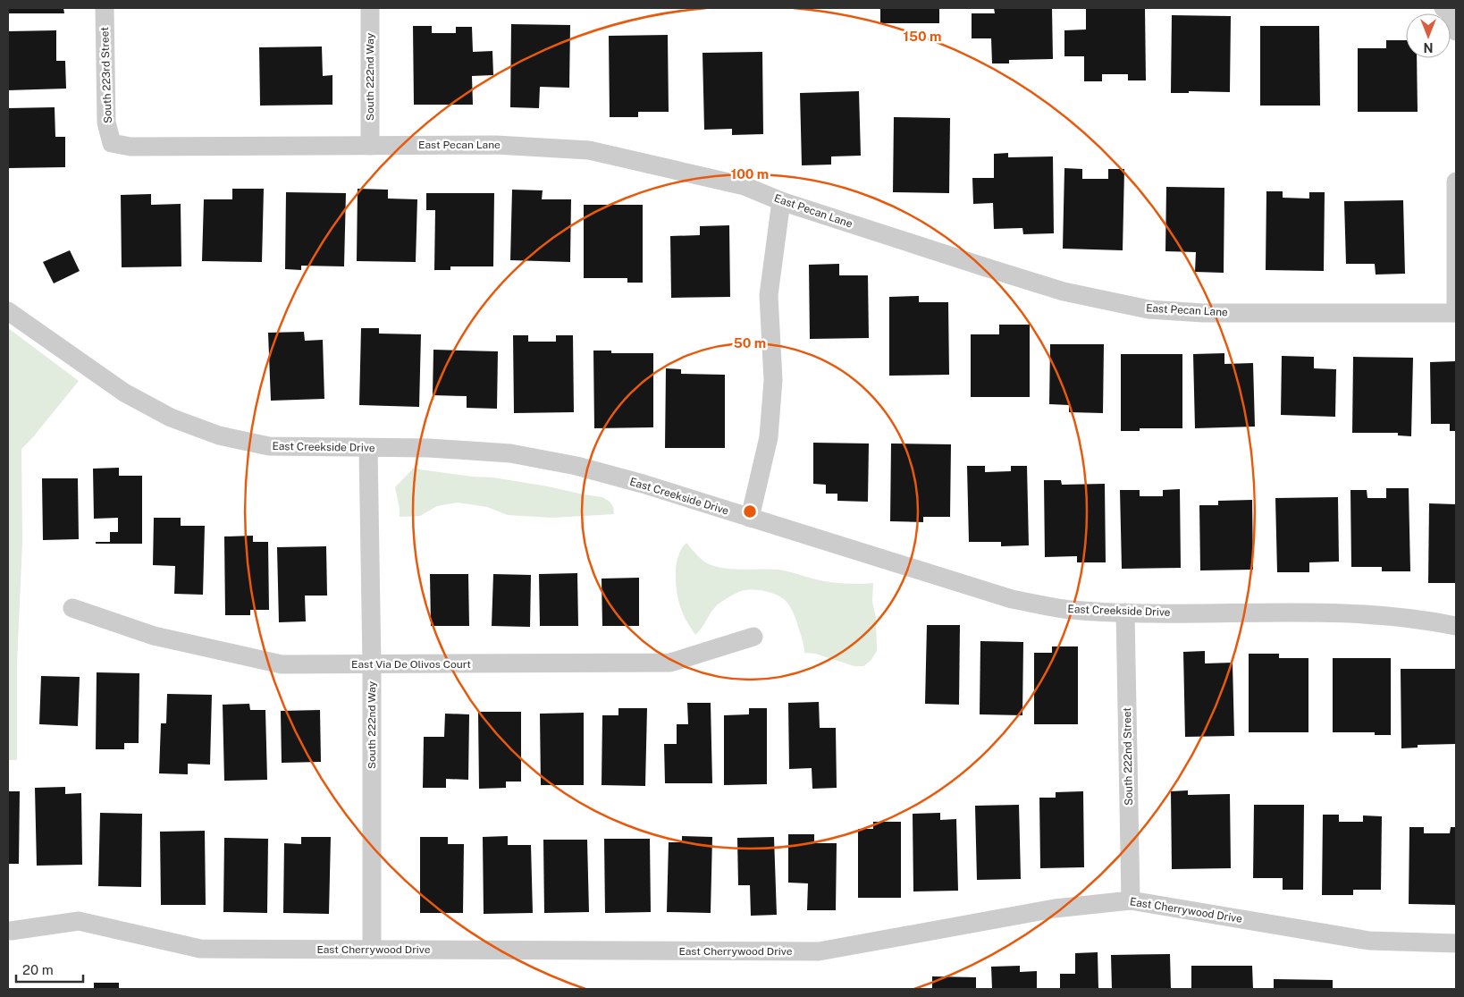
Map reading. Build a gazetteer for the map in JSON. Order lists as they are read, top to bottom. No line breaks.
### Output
{"streets":{"street":["South 223rd Street","South 222nd Way","East Pecan Lane","East Creekside Drive","East Via De Olivos Court","South 222nd Street","East Cherrywood Drive"]},"crossings":[["South 223rd Street","East Pecan Lane"],["South 222nd Way","East Pecan Lane"],["South 222nd Way","East Creekside Drive"],["South 222nd Way","East Via De Olivos Court"],["South 222nd Way","East Cherrywood Drive"],["East Creekside Drive","South 222nd Street"],["South 222nd Street","East Cherrywood Drive"]],"scale_bar":"20 m","north":"bottom","rings":["150 m","100 m","50 m"]}
